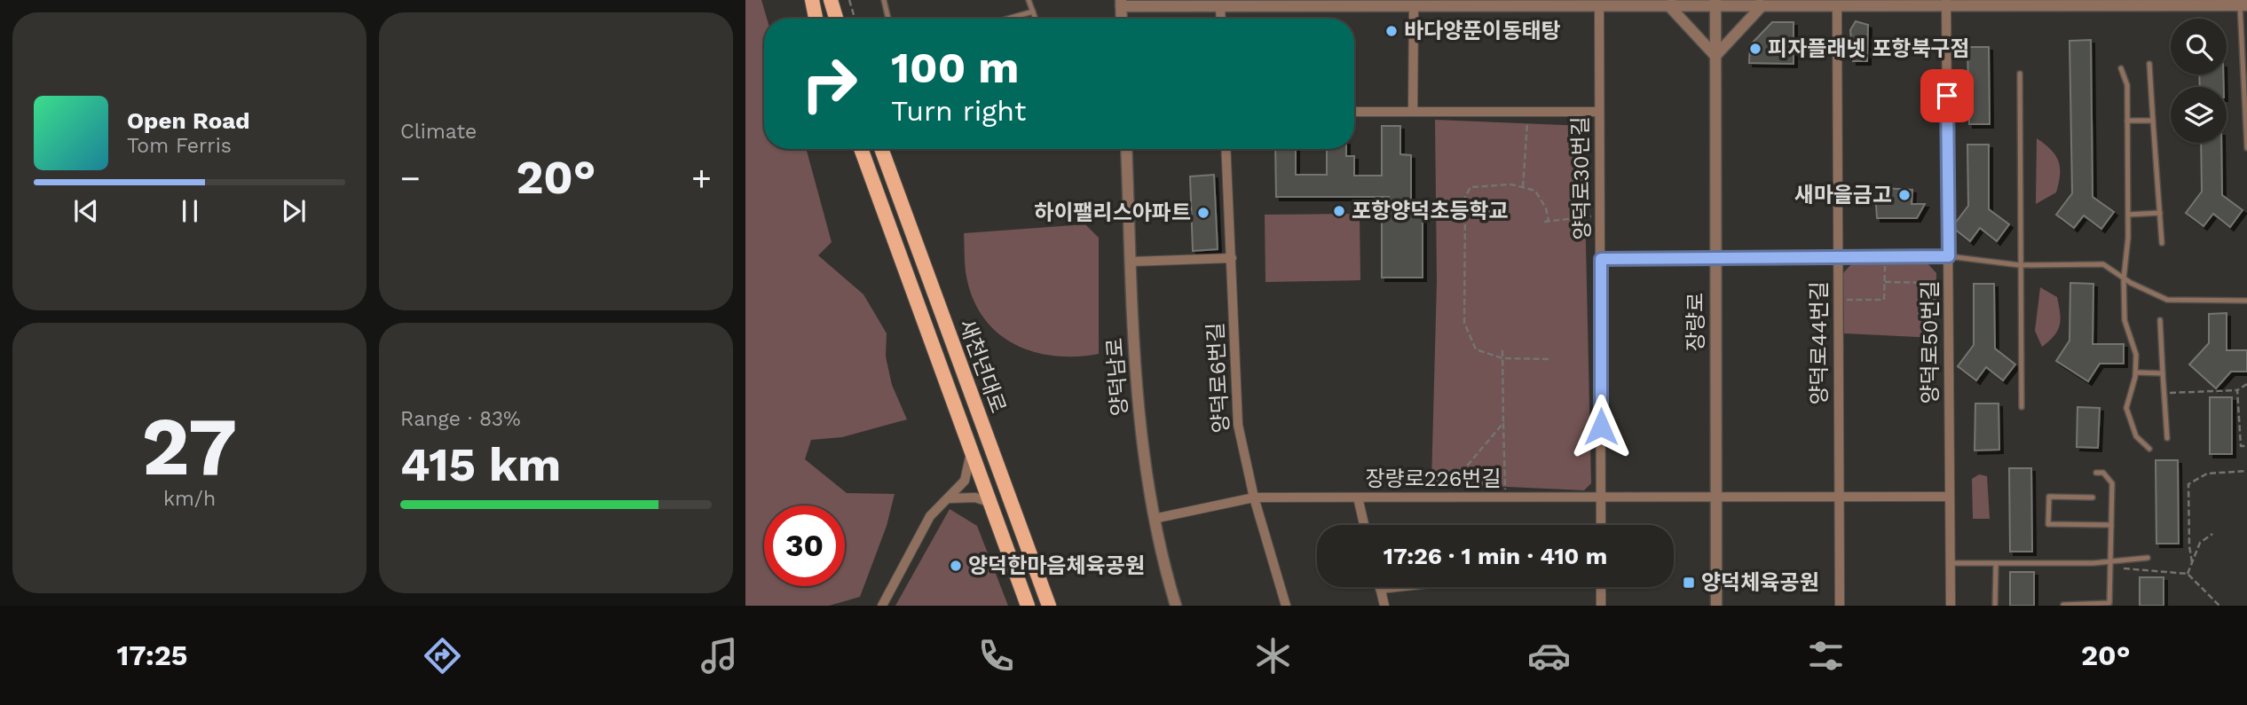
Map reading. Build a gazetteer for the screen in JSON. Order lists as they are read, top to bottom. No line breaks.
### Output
{"streets":{"main road":["새천년대로"],"street":["양덕로30번길","장량로","양덕로50번길","양덕로44번길","양덕남로","양덕로6번길","장량로226번길"]},"crossings":[["양덕로30번길","장량로226번길"],["장량로","장량로226번길"],["양덕로50번길","장량로226번길"],["양덕로44번길","장량로226번길"],["양덕남로","장량로226번길"],["양덕로6번길","장량로226번길"]],"places":{"other":["바다양푼이동태탕","피자플래넷 포항북구점","새마을금고","포항양덕초등학교","하이팰리스아파트","양덕한마음체육공원"],"transit":["양덕체육공원"]},"page":{"tile":["Climate",["27","km/h"],["Range · 83%","415 km"]],"turn":["100 m","Turn right"],"song":["Open Road","Tom Ferris"],"heat":["−","20°","+"],"limit":"30","trip":"17:26 · 1 min · 410 m","tabs":["17:25","20°"]}}
